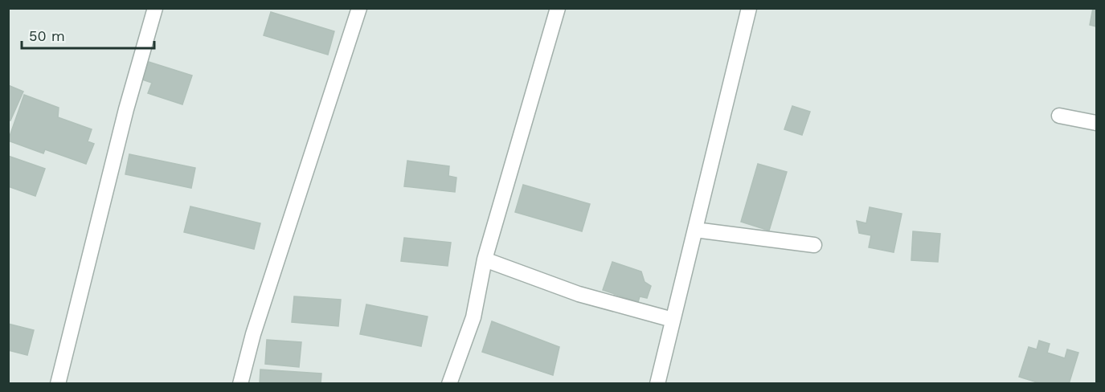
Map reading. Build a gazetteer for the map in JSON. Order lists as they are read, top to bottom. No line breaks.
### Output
{"scale_bar":"50 m"}
